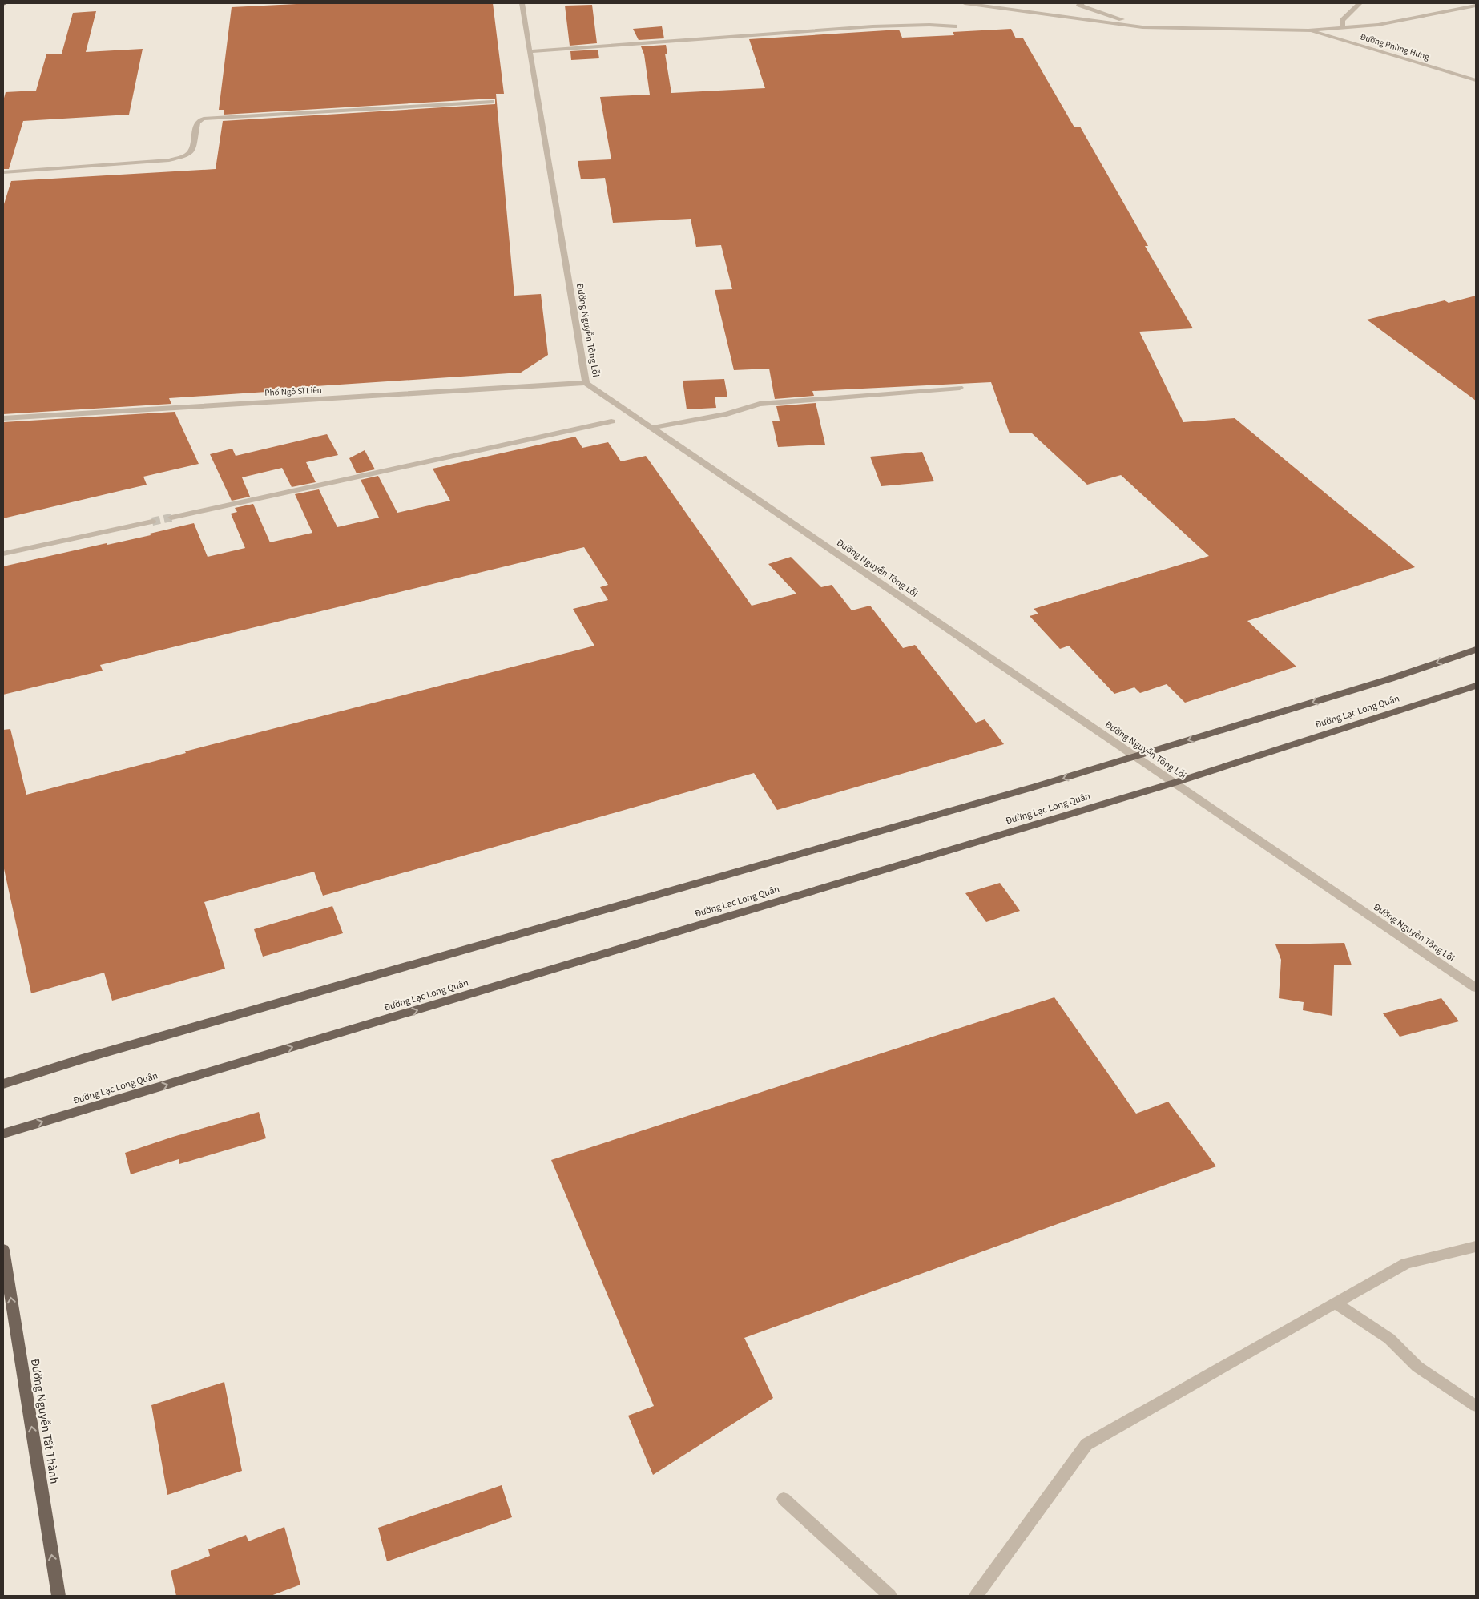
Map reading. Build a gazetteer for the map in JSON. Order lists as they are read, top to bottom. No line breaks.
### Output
{"streets":{"main road":["Đường Lạc Long Quân","Đường Nguyễn Tất Thành"],"street":["Đường Phùng Hưng","Đường Nguyễn Tông Lỗi","Phố Ngô Sĩ Liên"]},"crossings":[["Đường Nguyễn Tông Lỗi","Phố Ngô Sĩ Liên"],["Đường Nguyễn Tông Lỗi","Đường Lạc Long Quân"]],"one_way":["Đường Nguyễn Tất Thành"]}
